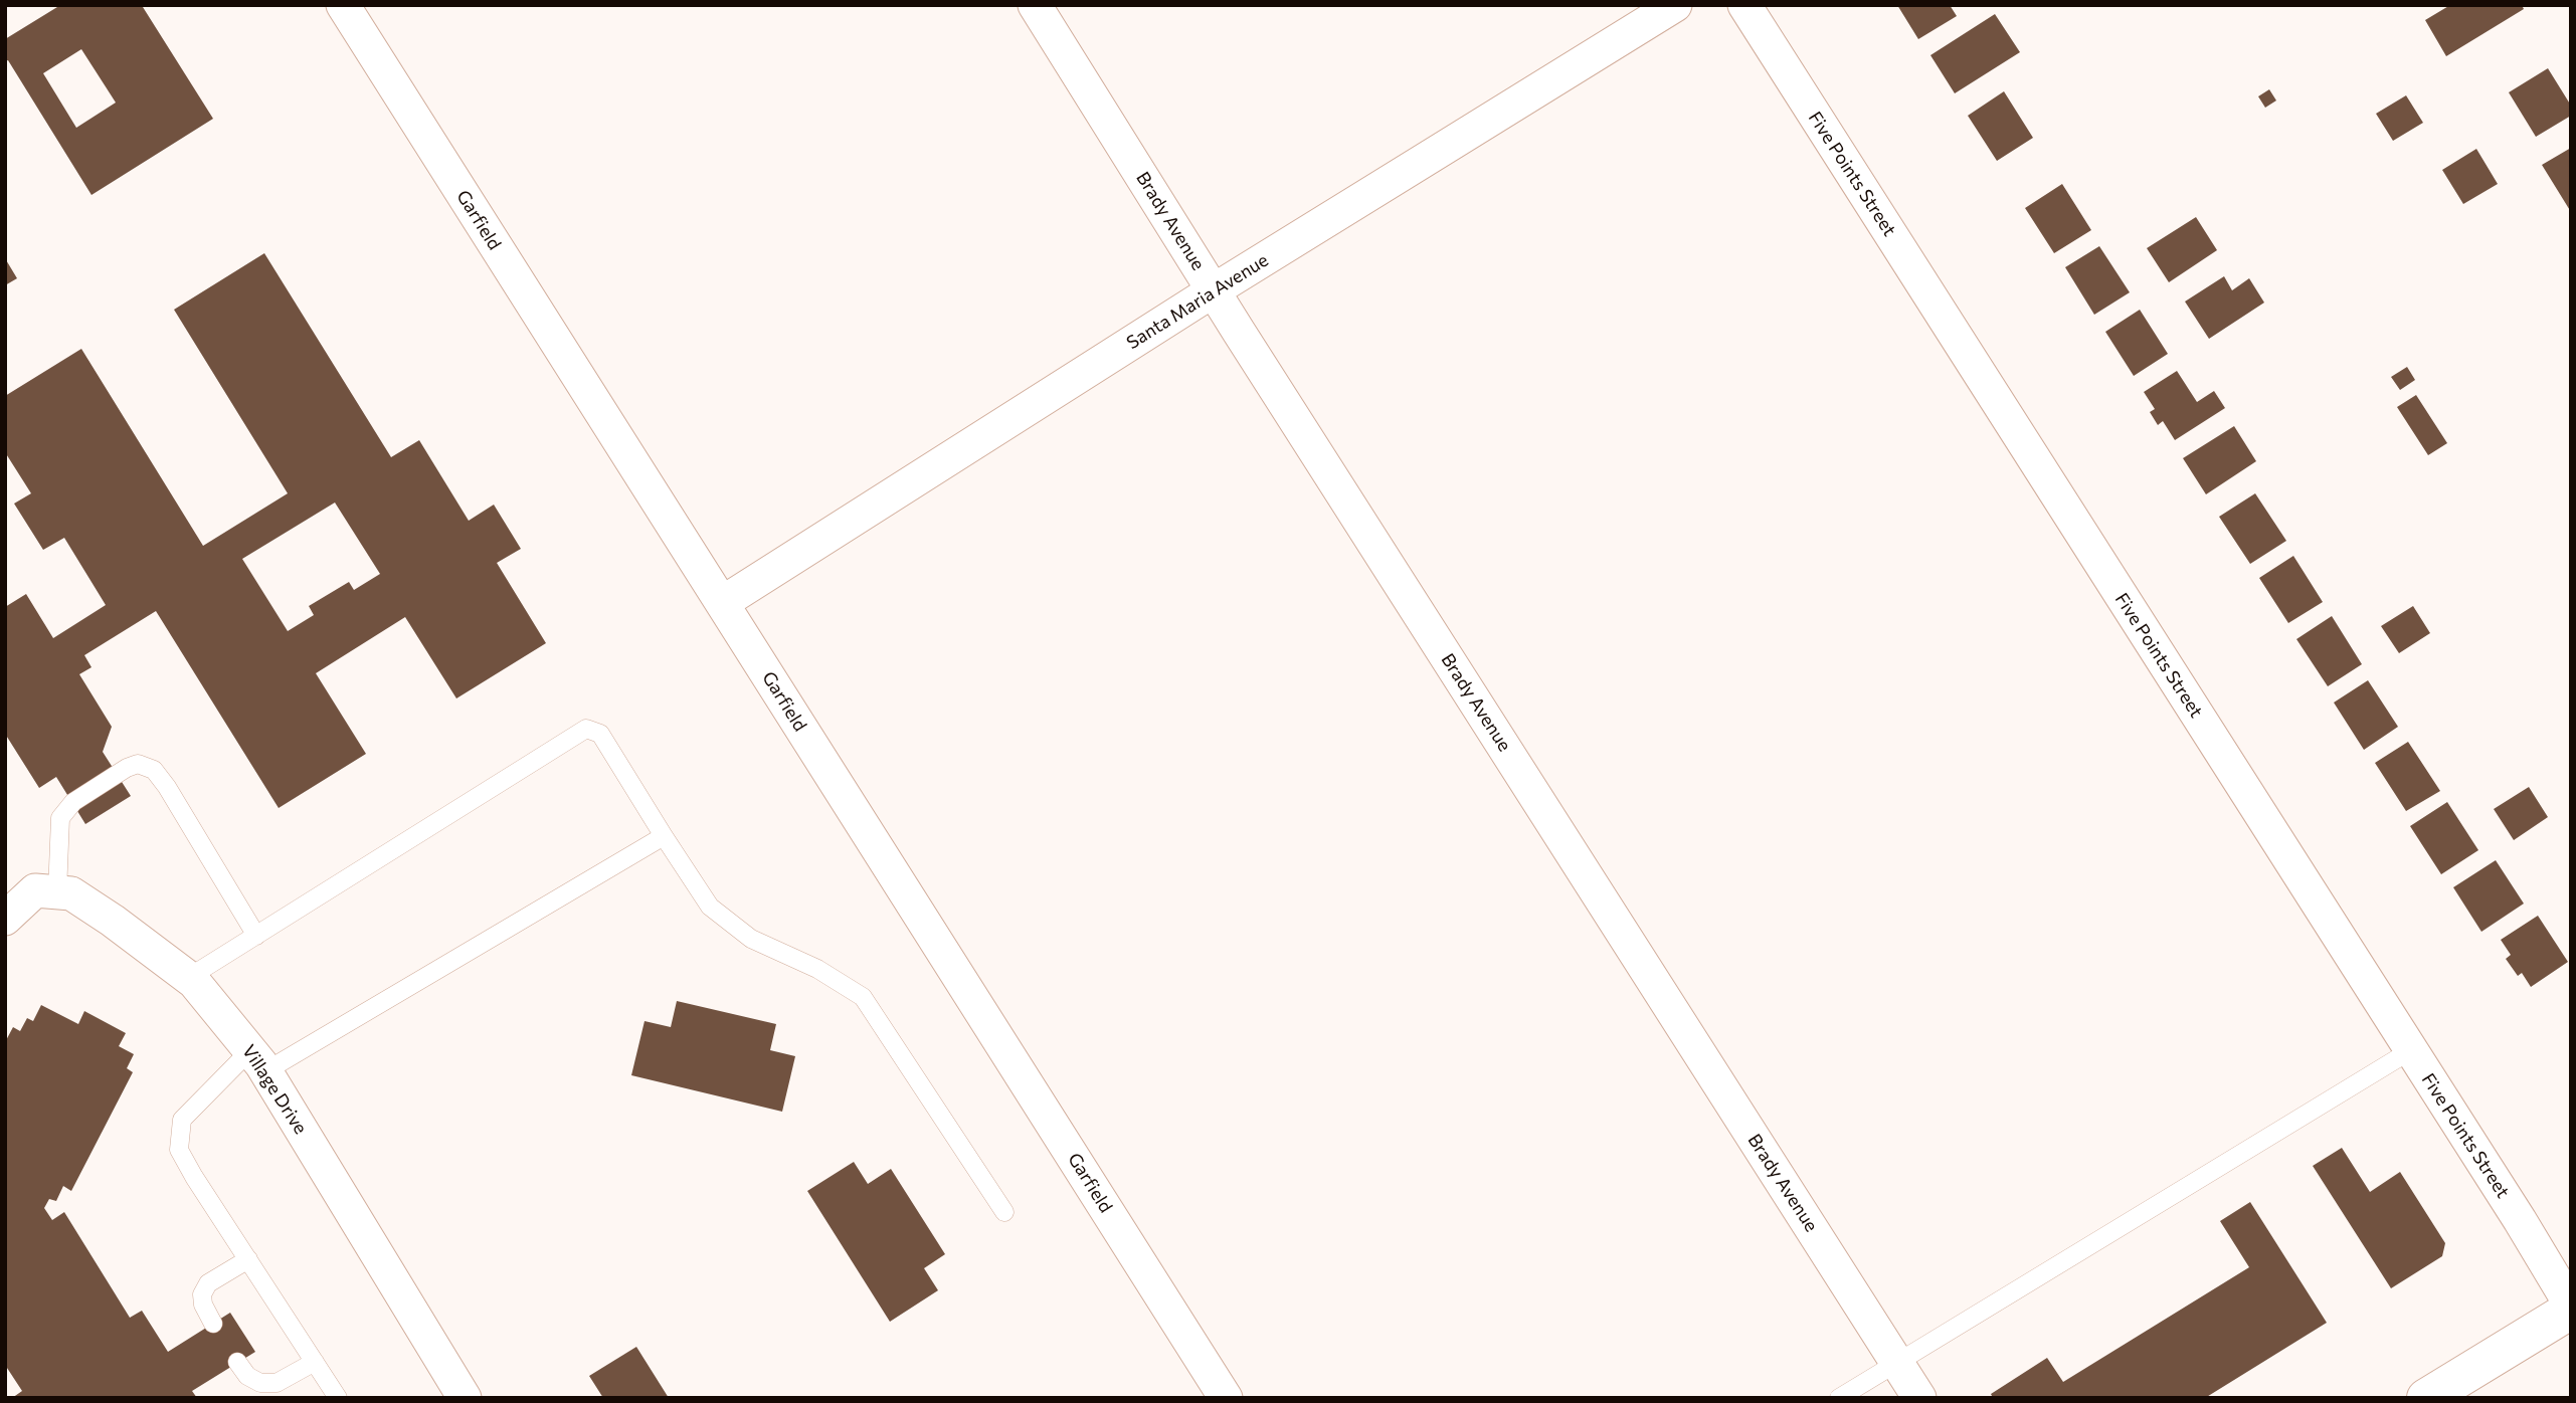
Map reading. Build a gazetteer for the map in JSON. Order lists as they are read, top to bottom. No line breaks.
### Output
{"streets":{"street":["Five Points Street","Garfield","Brady Avenue","Santa Maria Avenue","Village Drive"]},"crossings":[["Garfield","Santa Maria Avenue"],["Brady Avenue","Santa Maria Avenue"]]}
